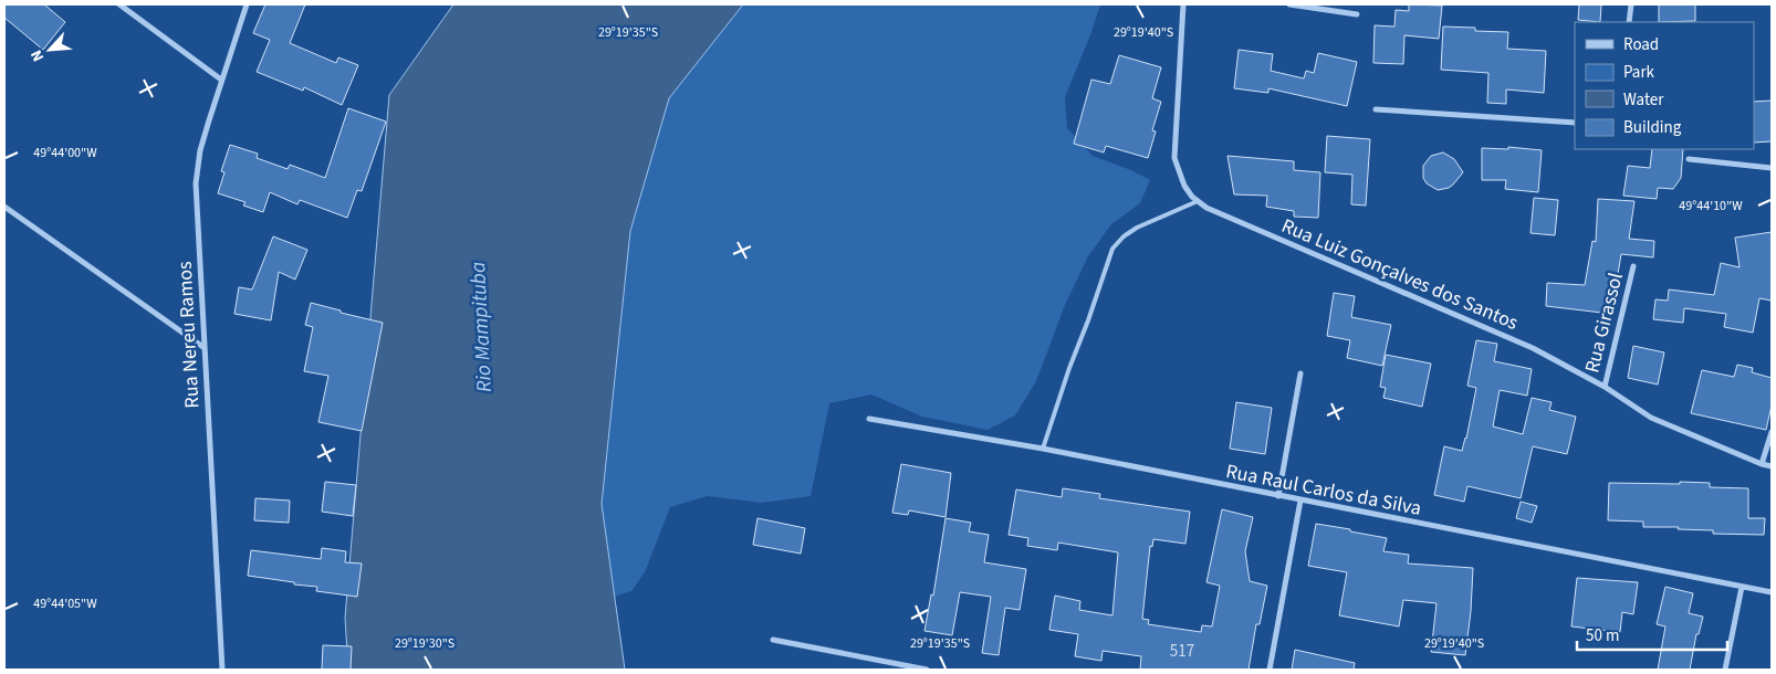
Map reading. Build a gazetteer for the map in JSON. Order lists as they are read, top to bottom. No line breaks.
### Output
{"streets":{"street":["Rua Luiz Gonçalves dos Santos","Rua Girassol","Rua Nereu Ramos","Rua Raul Carlos da Silva"]},"crossings":[["Rua Luiz Gonçalves dos Santos","Rua Girassol"]],"water":["Rio Mampituba"],"house_numbers":["517"],"legend":["Road","Park","Water","Building"],"scale_bar":"50 m","north":"bottom left","coordinates":["29°19'35\"S","29°19'40\"S","49°44'00\"W","49°44'10\"W","49°44'05\"W","29°19'30\"S"]}
